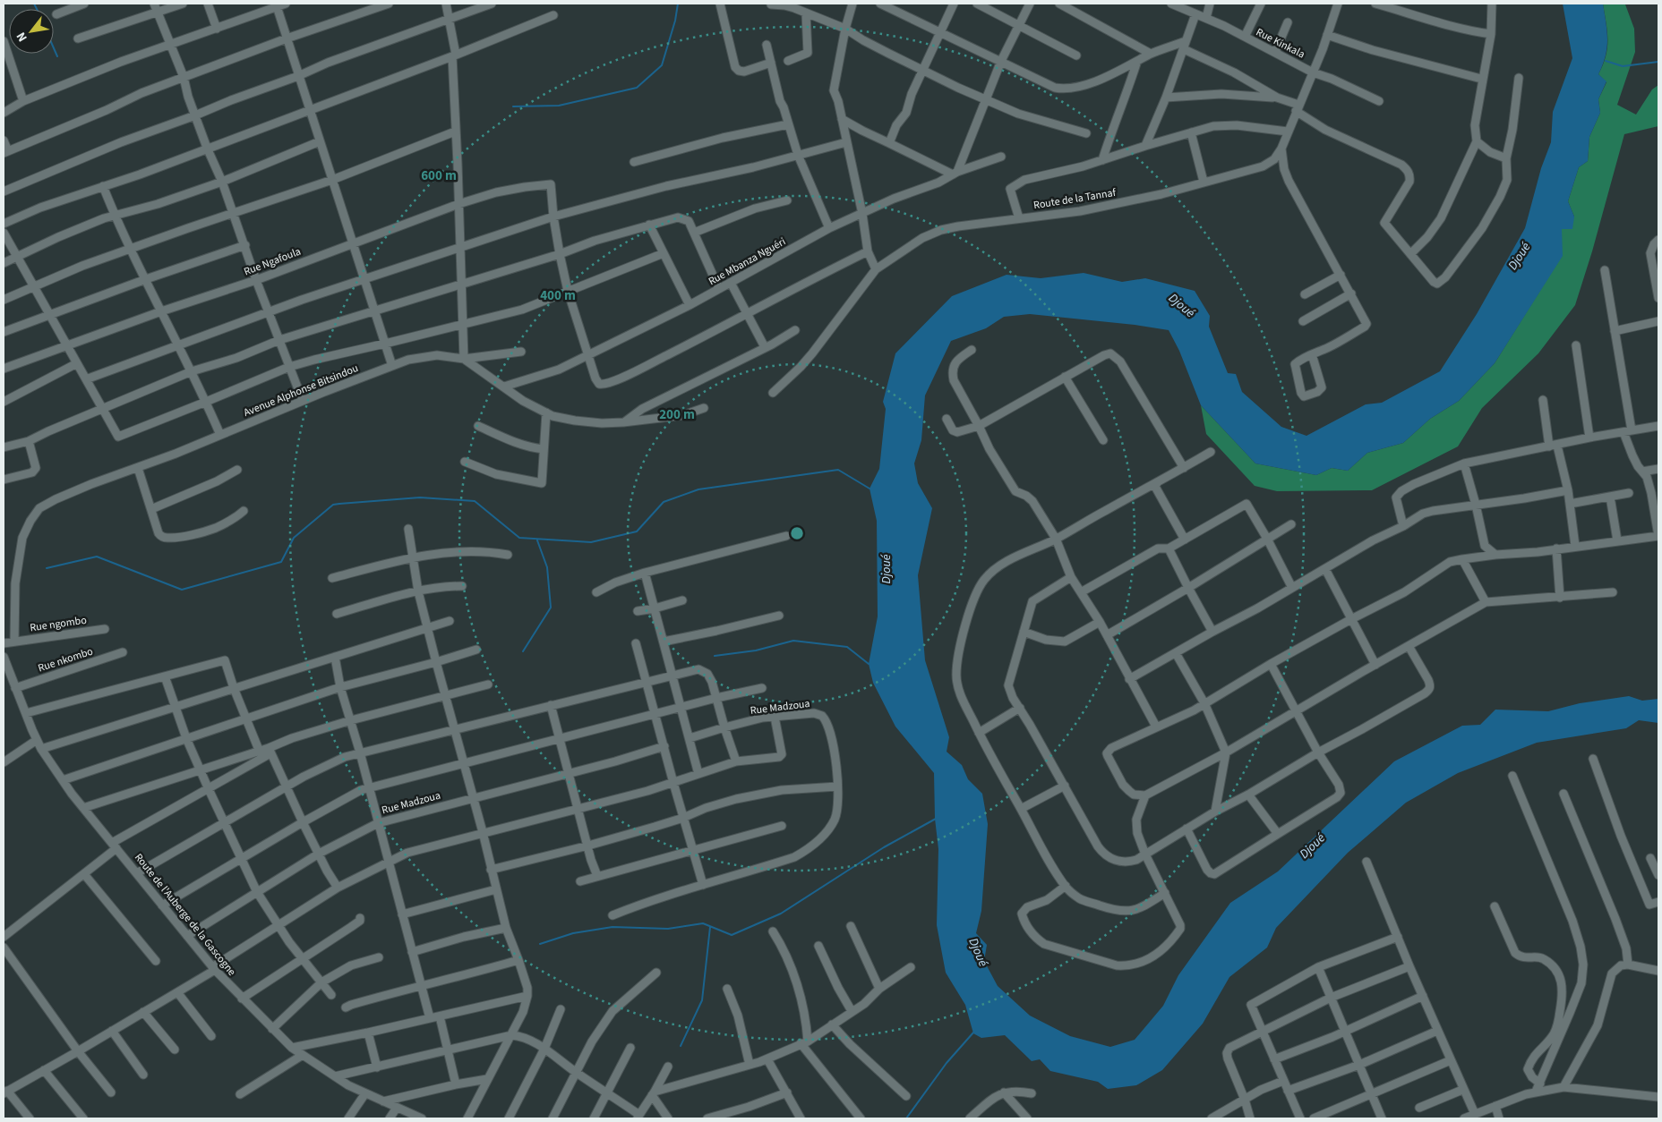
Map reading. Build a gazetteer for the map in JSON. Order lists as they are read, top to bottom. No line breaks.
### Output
{"streets":{"street":["Rue Kinkala","Route de la Tannaf","Rue Ngafoula","Rue Mbanza Nguéri","Avenue Alphonse Bitsindou","Rue ngombo","Rue nkombo","Rue Madzoua","Route de l'Auberge de la Gascogne"]},"crossings":[["Rue Kinkala","Route de la Tannaf"],["Rue Mbanza Nguéri","Avenue Alphonse Bitsindou"],["Avenue Alphonse Bitsindou","Rue ngombo"],["Rue nkombo","Route de l'Auberge de la Gascogne"],["Rue Madzoua","Route de l'Auberge de la Gascogne"]],"water":["Djoué"],"north":"bottom left","rings":["600 m","400 m","200 m"]}
